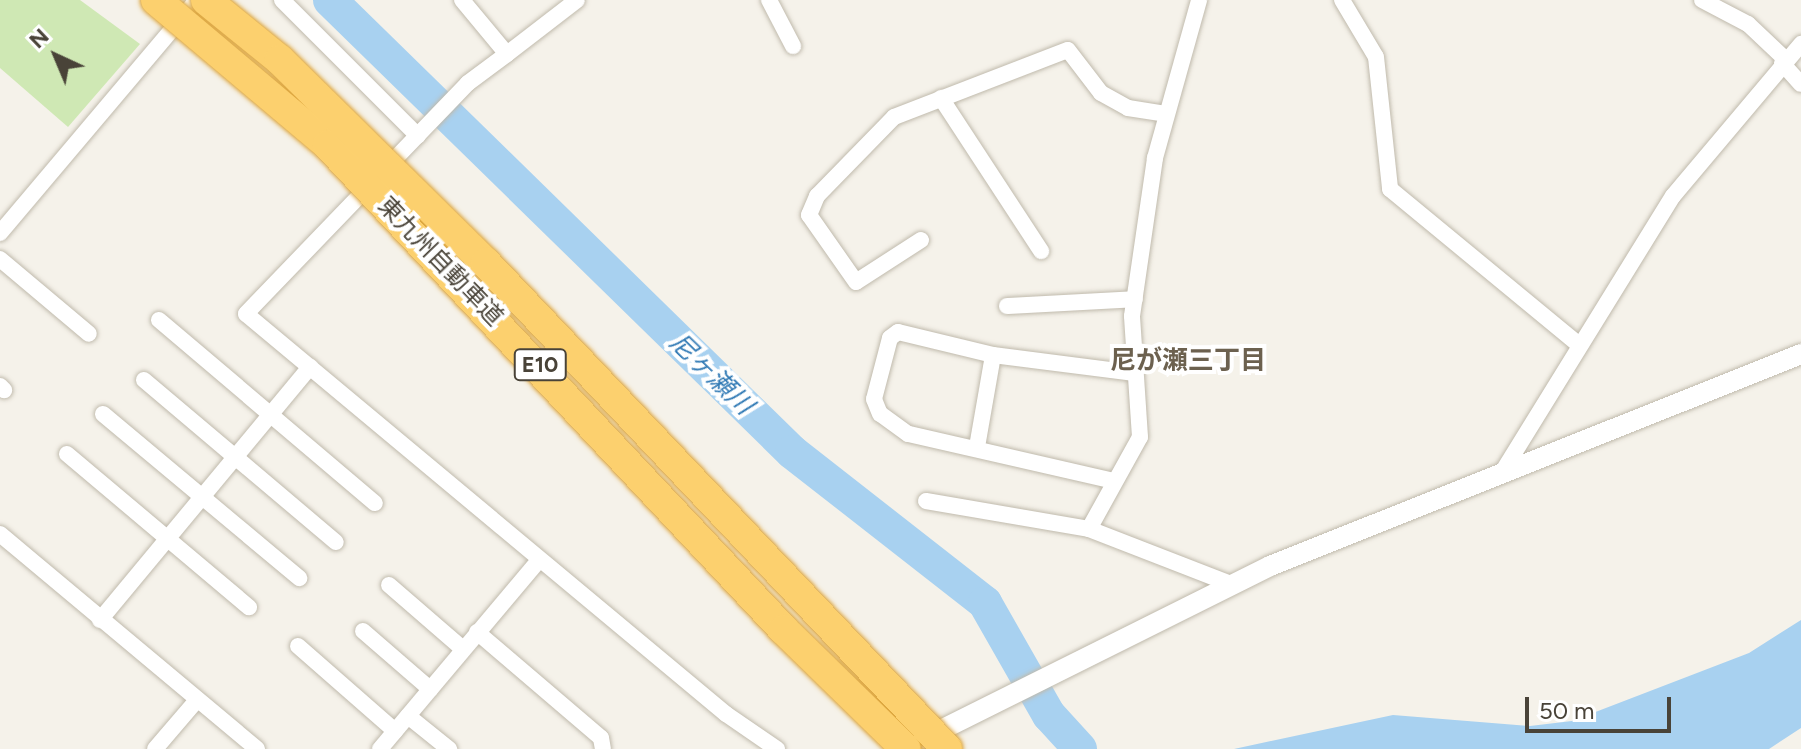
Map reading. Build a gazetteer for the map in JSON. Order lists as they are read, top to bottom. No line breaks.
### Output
{"streets":{"highway":["東九州自動車道","E10"]},"districts":["尼が瀬三丁目"],"water":["尼ヶ瀬川"],"scale_bar":"50 m","north":"top left"}
